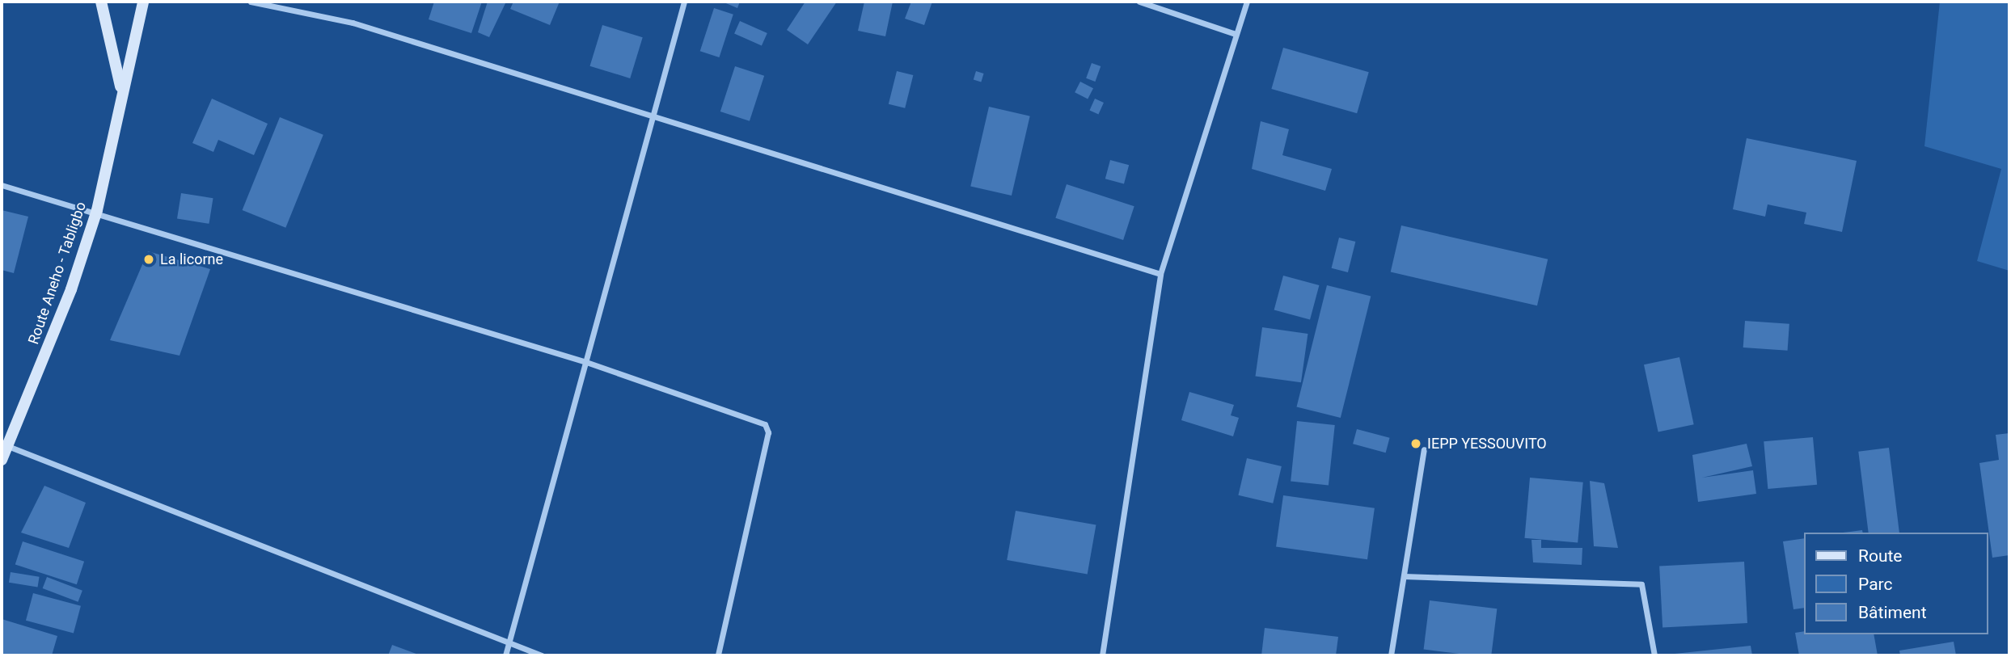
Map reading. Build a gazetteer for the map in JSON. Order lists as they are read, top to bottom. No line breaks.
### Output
{"streets":{"main road":["Route Aneho - Tabligbo"]},"places":["La licorne","IEPP YESSOUVITO"],"legend":["Route","Parc","Bâtiment"]}
